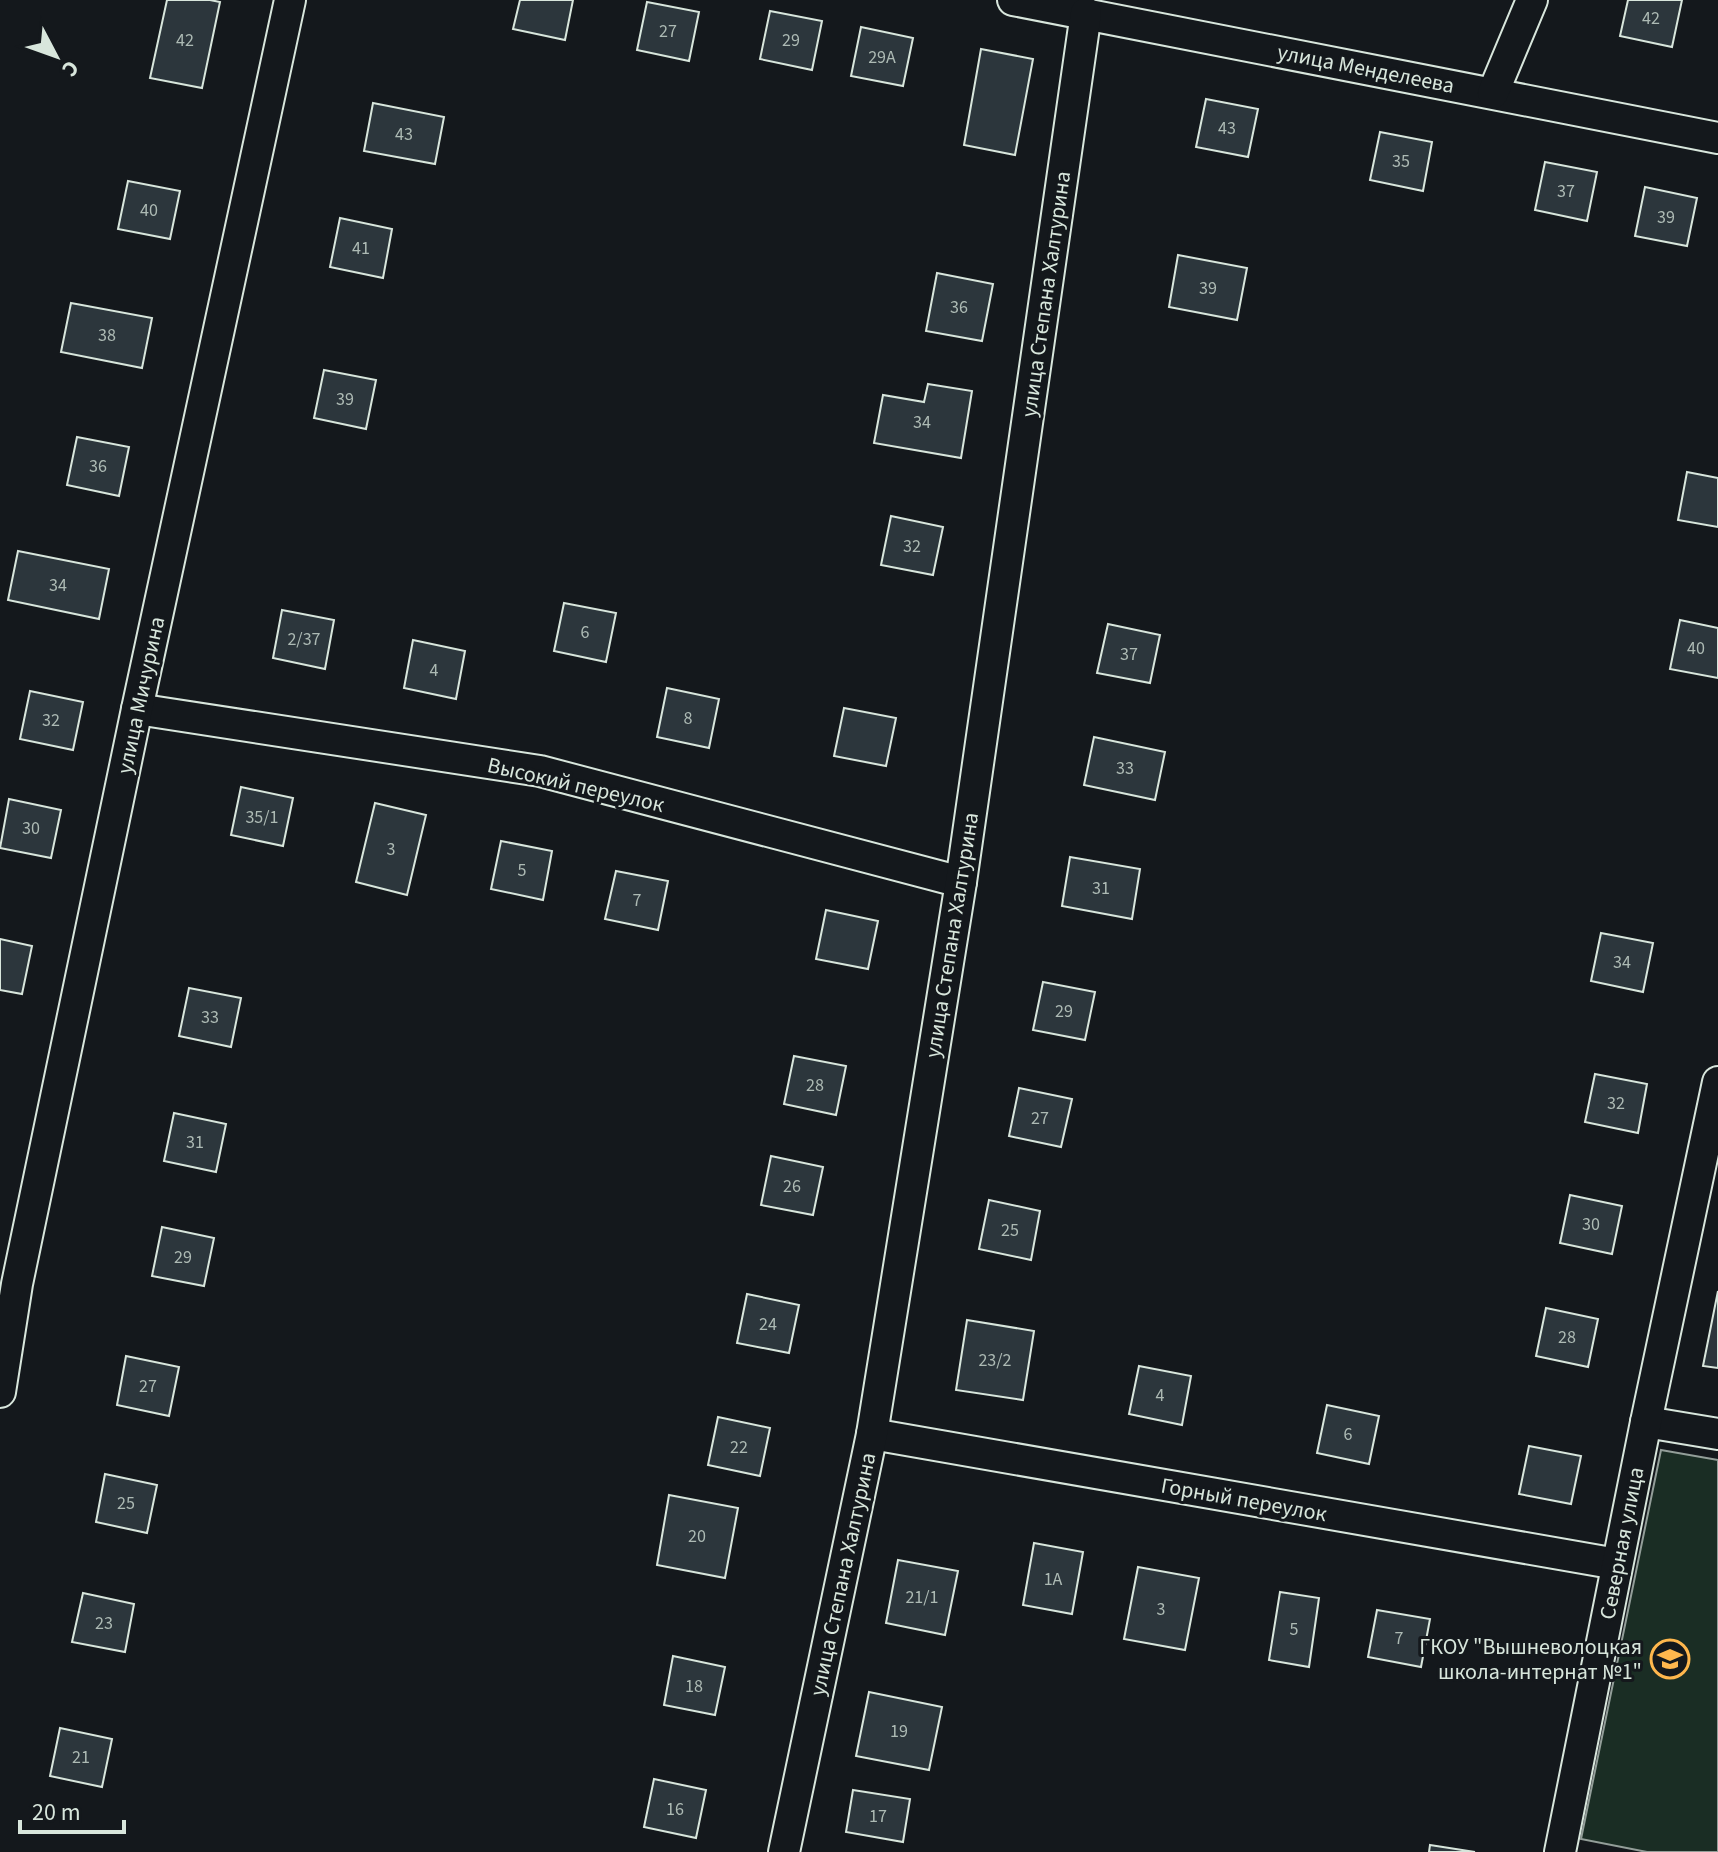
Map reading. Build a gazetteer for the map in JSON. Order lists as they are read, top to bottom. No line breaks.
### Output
{"streets":{"street":["улица Менделеева","улица Степана Халтурина","улица Мичурина","Высокий переулок","Горный переулок","Северная улица"]},"crossings":[["улица Менделеева","улица Степана Халтурина"],["улица Степана Халтурина","Высокий переулок"],["улица Степана Халтурина","Горный переулок"],["улица Мичурина","Высокий переулок"],["Горный переулок","Северная улица"]],"places":{"school or university":["ГКОУ \"Вышневолоцкая школа-интернат №1\""]},"house_numbers":["42","27","42","29","29А","43","43","35","37","40","39","41","39","36","38","39","34","36","32","34","6","2/37","40","37","4","8","32","33","35/1","30","3","5","31","7","34","29","33","28","32","27","31","26","30","25","29","24","28","23/2","27","4","6","22","25","20","1А","21/1","3","23","5","7","18","19","21","16","17"],"scale_bar":"20 m","north":"bottom right"}
